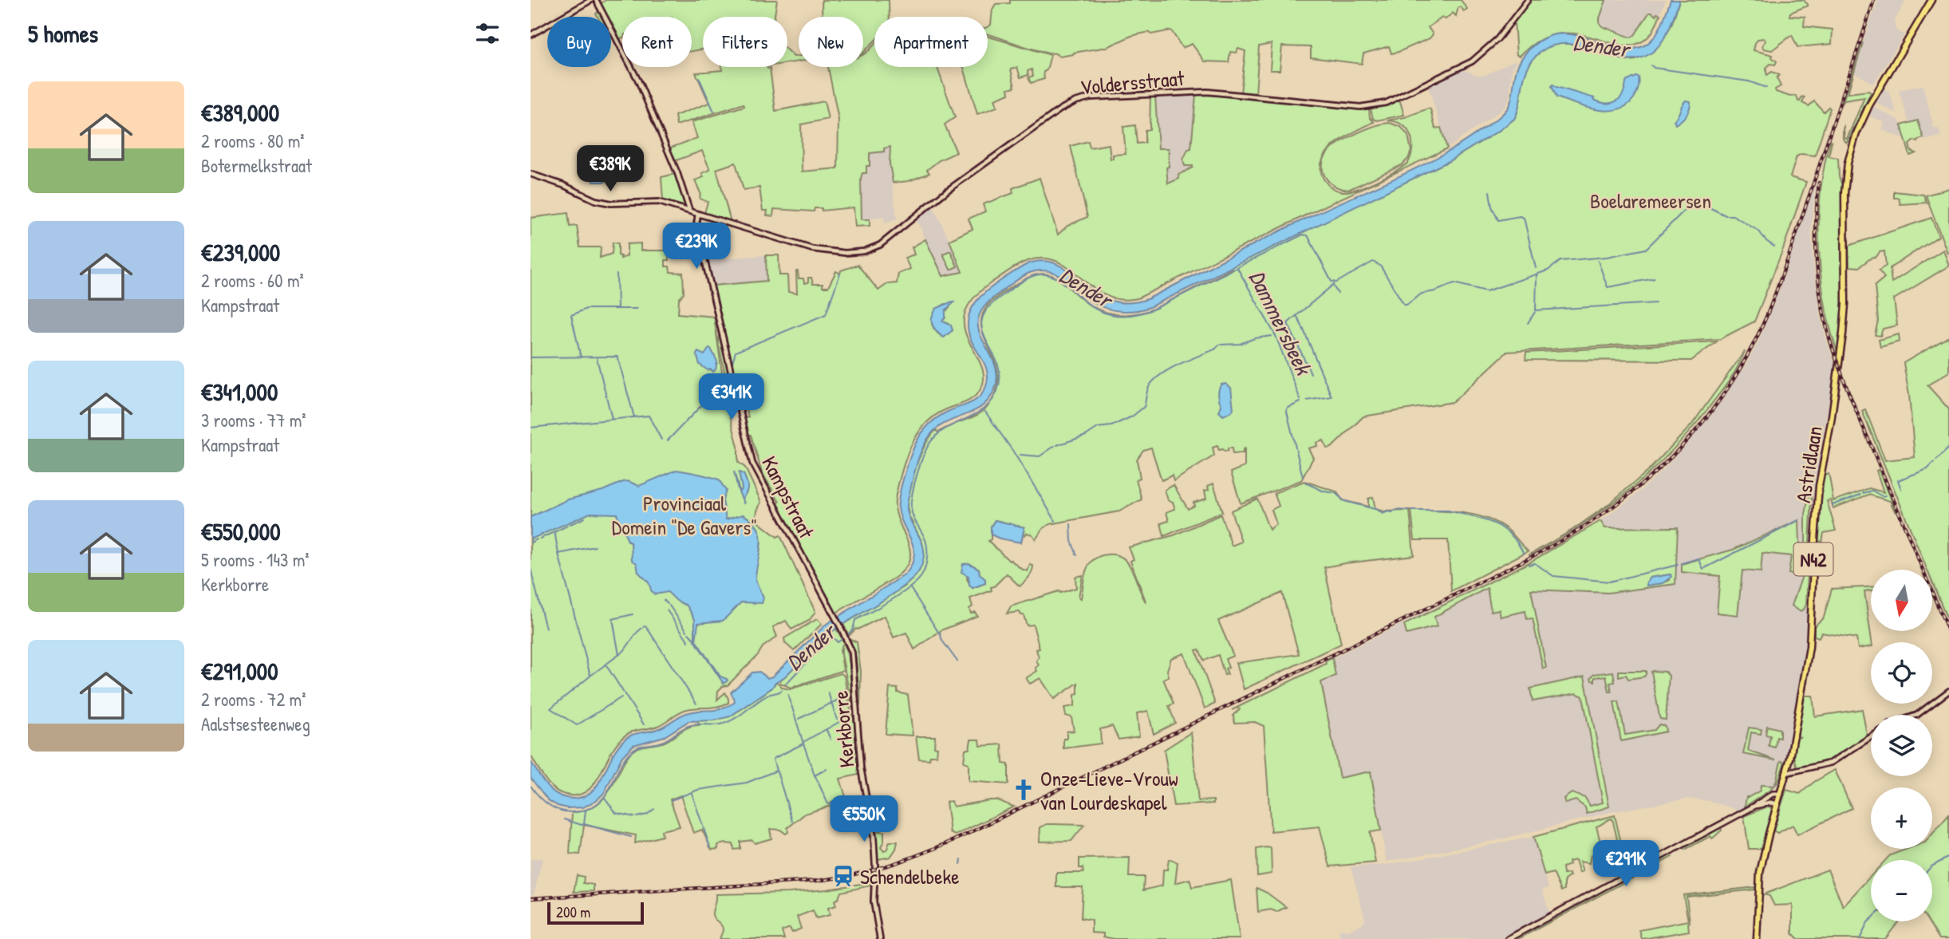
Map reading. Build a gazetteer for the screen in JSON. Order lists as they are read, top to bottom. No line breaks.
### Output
{"streets":{"main road":["Astridlaan","N42"],"street":["Voldersstraat","Kampstraat","Kerkborre"]},"crossings":[["Voldersstraat","Kampstraat"],["Kampstraat","Kerkborre"]],"water":["Dender","Dammersbeek"],"parks":["Boelaremeersen","Provinciaal Domein \"De Gavers\""],"places":{"church":["Onze-Lieve-Vrouw van Lourdeskapel"],"station":["Schendelbeke"]},"scale_bar":"200 m","north":"bottom","page":{"heading":"5 homes","chip":["Buy","Rent","Filters","New","Apartment"],"list":[{"name":"€389,000","note":"2 rooms · 80 m² · Botermelkstraat"},{"name":"€239,000","note":"2 rooms · 60 m² · Kampstraat"},{"name":"€341,000","note":"3 rooms · 77 m² · Kampstraat"},{"name":"€550,000","note":"5 rooms · 143 m² · Kerkborre"},{"name":"€291,000","note":"2 rooms · 72 m² · Aalstsesteenweg"}],"price":["€389K","€239K","€341K","€550K","€291K"],"map_buttons":["+","−"],"scale":"200 m"}}
